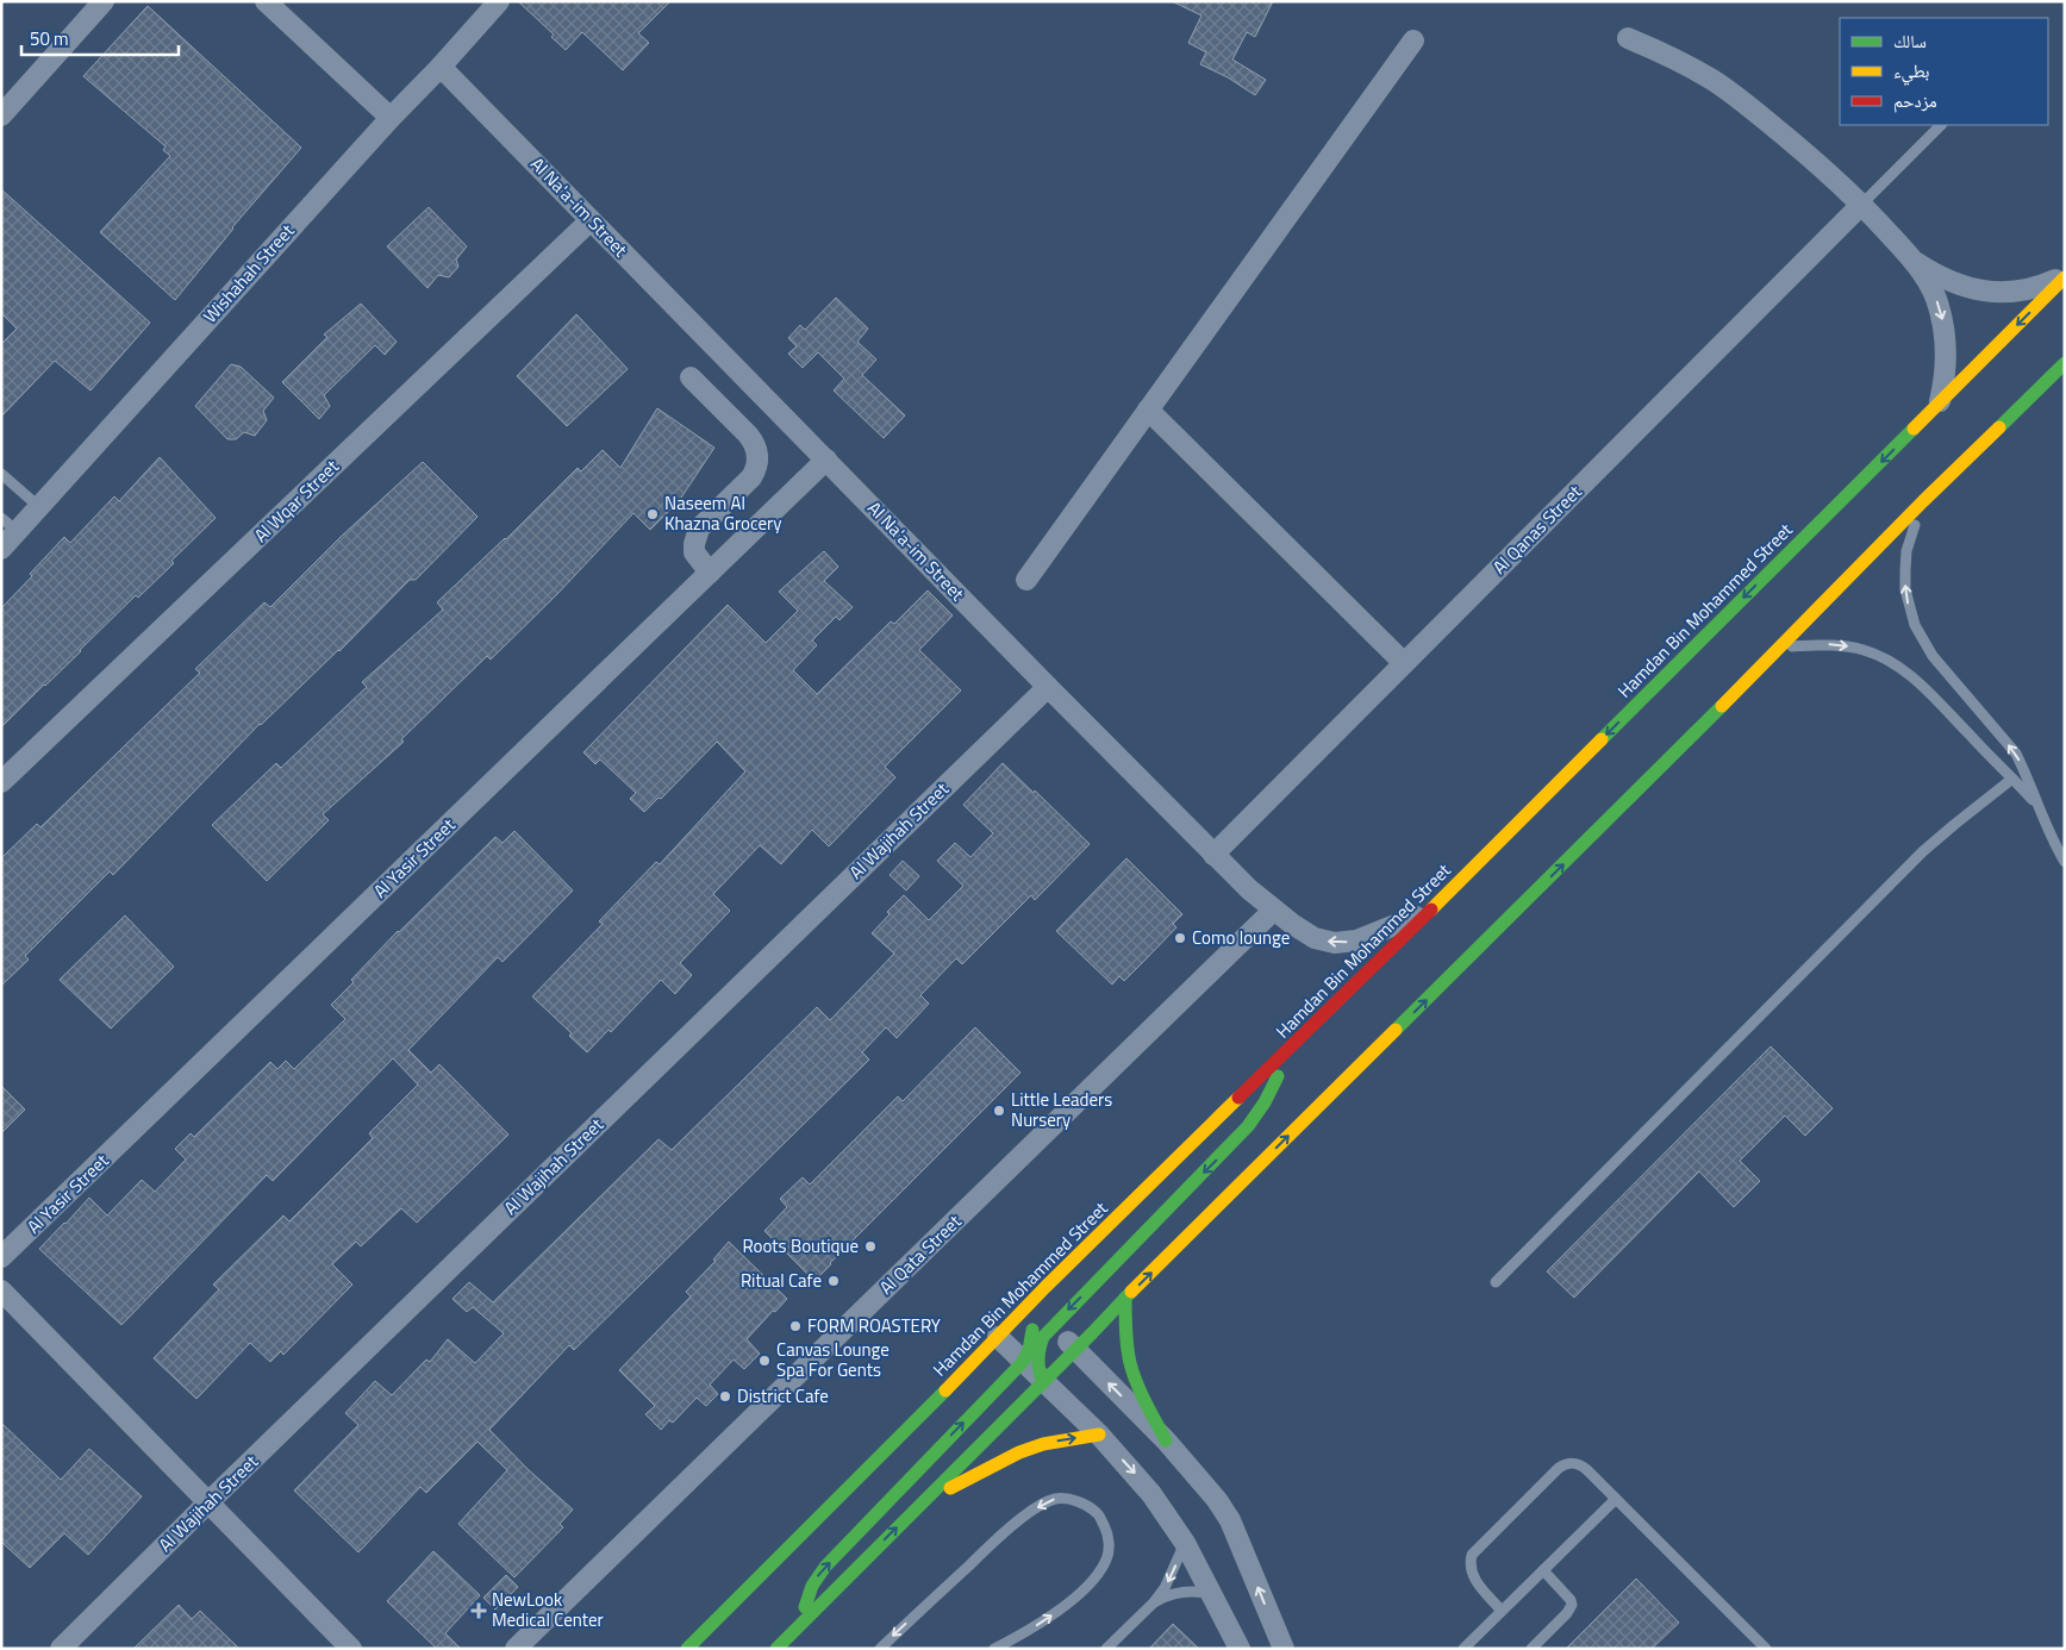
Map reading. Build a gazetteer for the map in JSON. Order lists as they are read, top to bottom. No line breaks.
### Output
{"streets":{"main road":["Hamdan Bin Mohammed Street"],"street":["Al Na'a-im Street","Wishahah Street","Al Wqar Street","Al Qanas Street","Al Wajihah Street","Al Yasir Street","Al Qata Street"]},"crossings":[["Al Na'a-im Street","Wishahah Street"],["Al Na'a-im Street","Al Wqar Street"],["Al Na'a-im Street","Al Qanas Street"],["Al Na'a-im Street","Hamdan Bin Mohammed Street"],["Al Na'a-im Street","Al Wajihah Street"],["Al Na'a-im Street","Al Yasir Street"],["Al Na'a-im Street","Al Qata Street"]],"places":{"other":["Naseem Al Khazna Grocery","Como lounge","Little Leaders Nursery","Roots Boutique","Ritual Cafe","FORM ROASTERY","Canvas Lounge Spa For Gents","District Cafe"],"health":["NewLook Medical Center"]},"legend":["سالك","بطيء","مزدحم"],"scale_bar":"50 m"}
